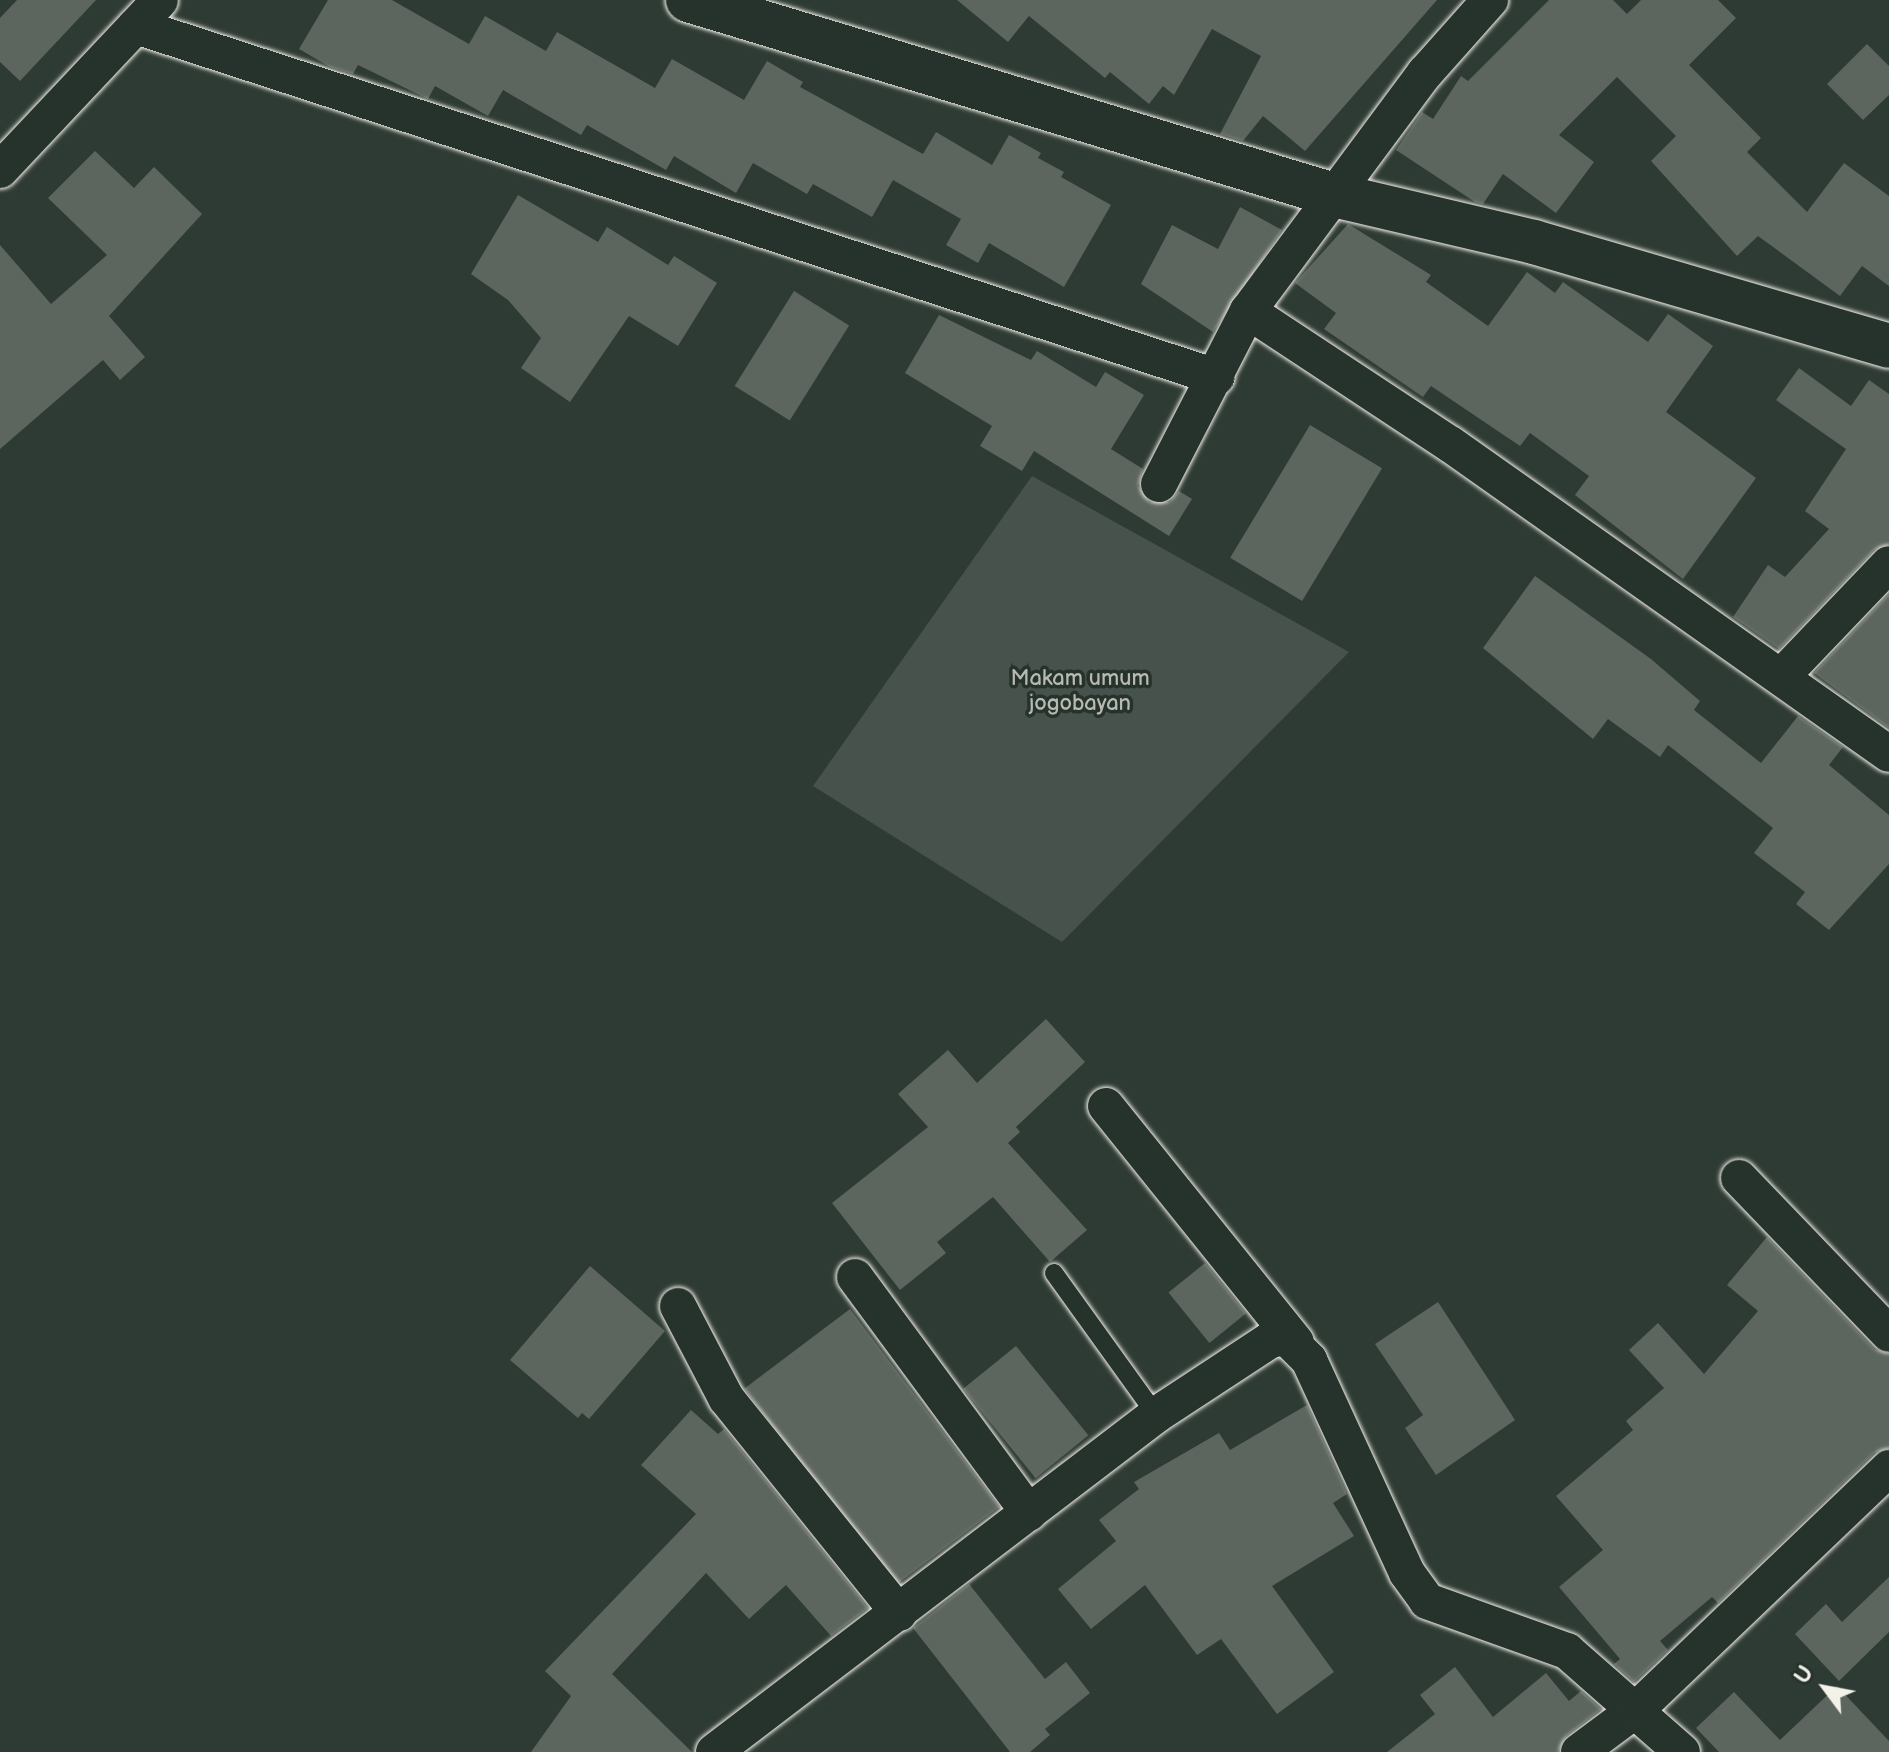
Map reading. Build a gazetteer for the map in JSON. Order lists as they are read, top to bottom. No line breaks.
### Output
{"parks":["Makam umum jogobayan"],"north":"top left"}
